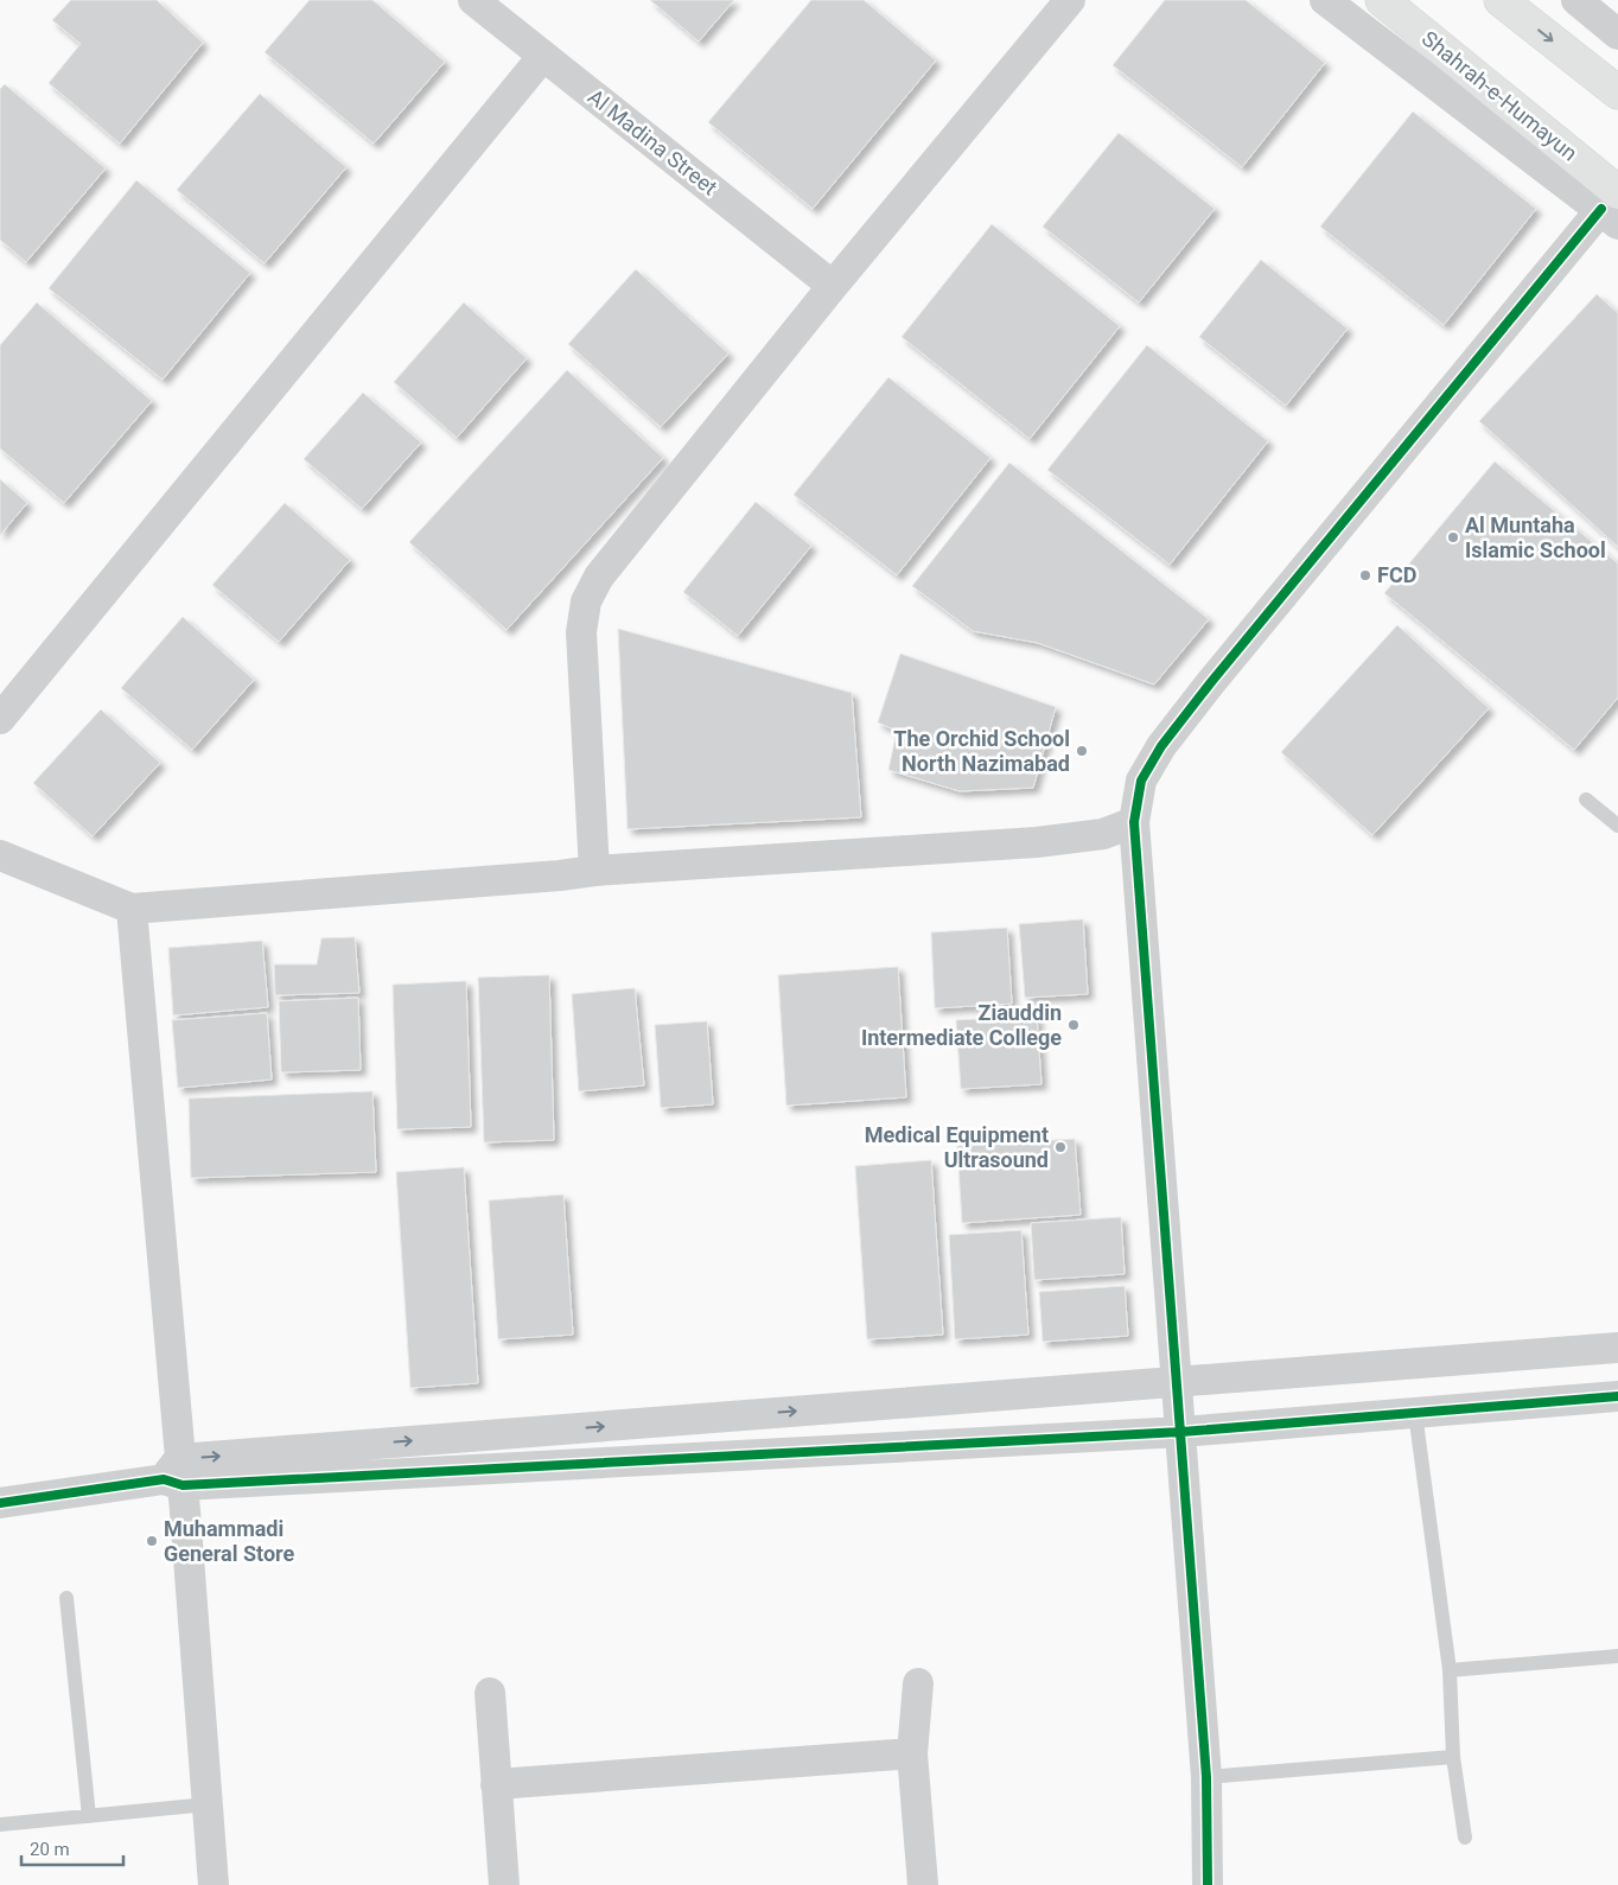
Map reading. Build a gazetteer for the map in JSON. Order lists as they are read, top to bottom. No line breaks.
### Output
{"streets":{"main road":["Shahrah-e-Humayun"],"street":["Al Madina Street"]},"places":["Al Muntaha Islamic School","FCD","The Orchid School North Nazimabad","Ziauddin Intermediate College","Medical Equipment Ultrasound","Muhammadi General Store"],"scale_bar":"20 m"}
